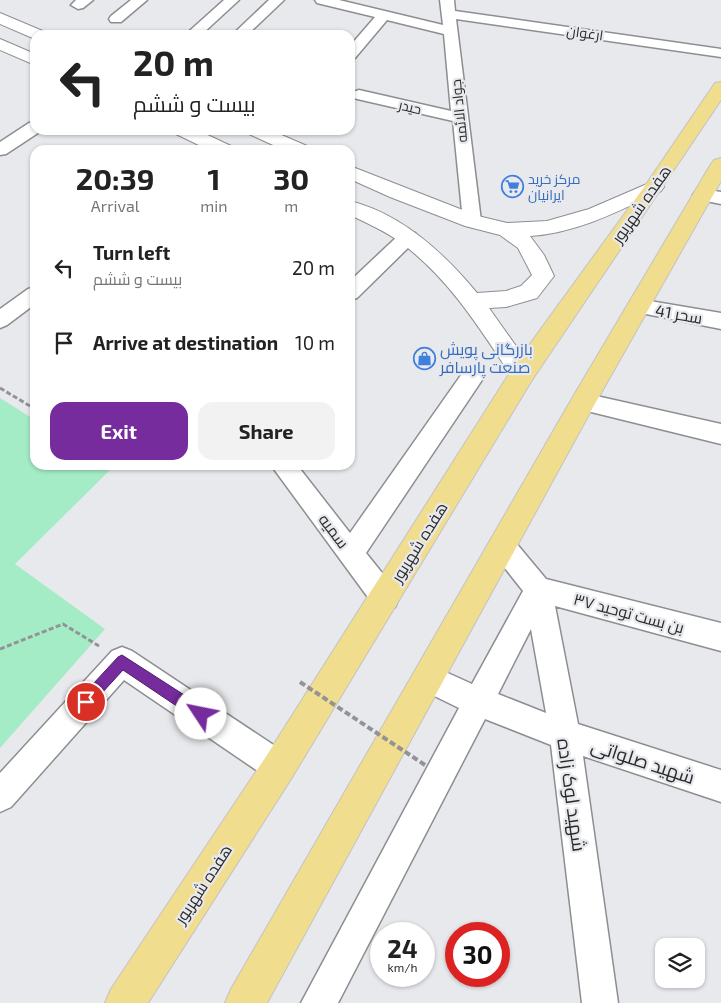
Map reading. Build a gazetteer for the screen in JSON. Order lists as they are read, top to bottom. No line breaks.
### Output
{"streets":{"main road":["هفده شهریور"],"street":["ارغوان","حیدر","جواد الائمه","سحر 41","سمیه","بن بست توحید ۳۷","شهید صلواتی","شهید لوک زاده"]},"crossings":[["ارغوان","جواد الائمه"],["حیدر","جواد الائمه"],["هفده شهریور","سمیه"],["بن بست توحید ۳۷","شهید لوک زاده"],["شهید صلواتی","شهید لوک زاده"]],"places":{"supermarket":["مرکز خرید ایرانیان"],"shop":["بازرگانی پویش صنعت پارسافر"]},"page":{"turn":["20 m","بیست و ششم"],"eta":["20:39","Arrival","1","min","30","m"],"list":[{"name":"Turn left","note":"بیست و ششم","value":"20 m"},{"name":"Arrive at destination","value":"10 m"}],"buttons":["Exit","Share"],"speed":"24 km/h","limit":"30"}}
